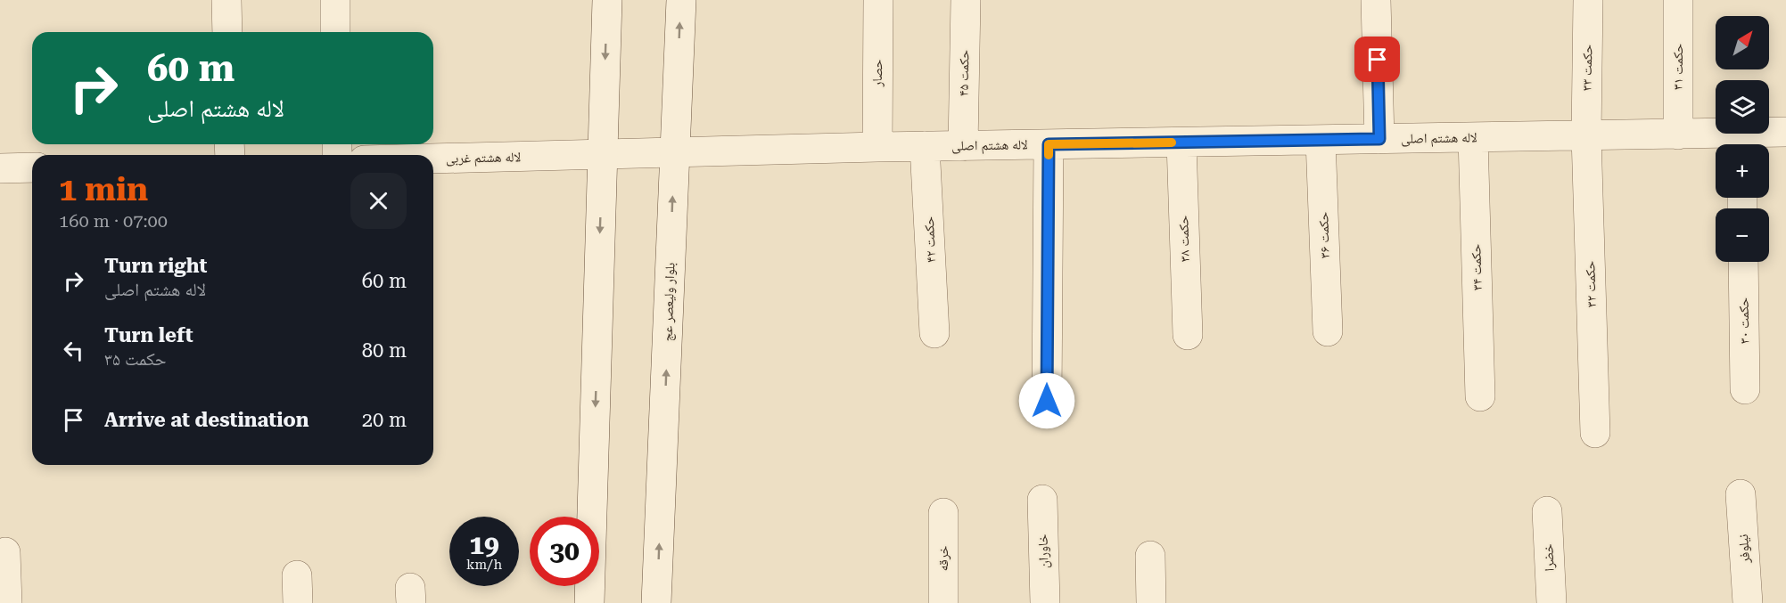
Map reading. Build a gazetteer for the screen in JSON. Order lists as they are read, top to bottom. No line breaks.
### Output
{"streets":{"street":["حکمت ۳۱","حکمت ۳۳","حصار","حکمت ۴۵","لاله هشتم اصلی","لاله هشتم غربی","حکمت ۳۶","حکمت ۳۸","حکمت ۴۲","حکمت ۳۴","حکمت ۳۲","بلوار ولیعصر عج","حکمت ۳۰","نیلوفر","خاوران","خضرا","خرقه"]},"crossings":[["حکمت ۳۱","لاله هشتم اصلی"],["حکمت ۳۳","لاله هشتم اصلی"],["حکمت ۳۳","حکمت ۳۲"],["حصار","لاله هشتم اصلی"],["حکمت ۴۵","لاله هشتم اصلی"],["لاله هشتم اصلی","لاله هشتم غربی"],["لاله هشتم اصلی","حکمت ۳۶"],["لاله هشتم اصلی","حکمت ۳۸"],["لاله هشتم اصلی","حکمت ۴۲"],["لاله هشتم اصلی","حکمت ۳۴"],["لاله هشتم اصلی","حکمت ۳۲"],["لاله هشتم اصلی","بلوار ولیعصر عج"],["لاله هشتم غربی","بلوار ولیعصر عج"]],"north":"top right","page":{"map_buttons":["+","−"],"turn":["60 m","لاله هشتم اصلی"],"heading":["1 min","160 m · 07:00"],"list":[{"name":"Turn right","note":"لاله هشتم اصلی","value":"60 m"},{"name":"Turn left","note":"حکمت ۳۵","value":"80 m"},{"name":"Arrive at destination","value":"20 m"}],"speed":"19 km/h","limit":"30"}}
